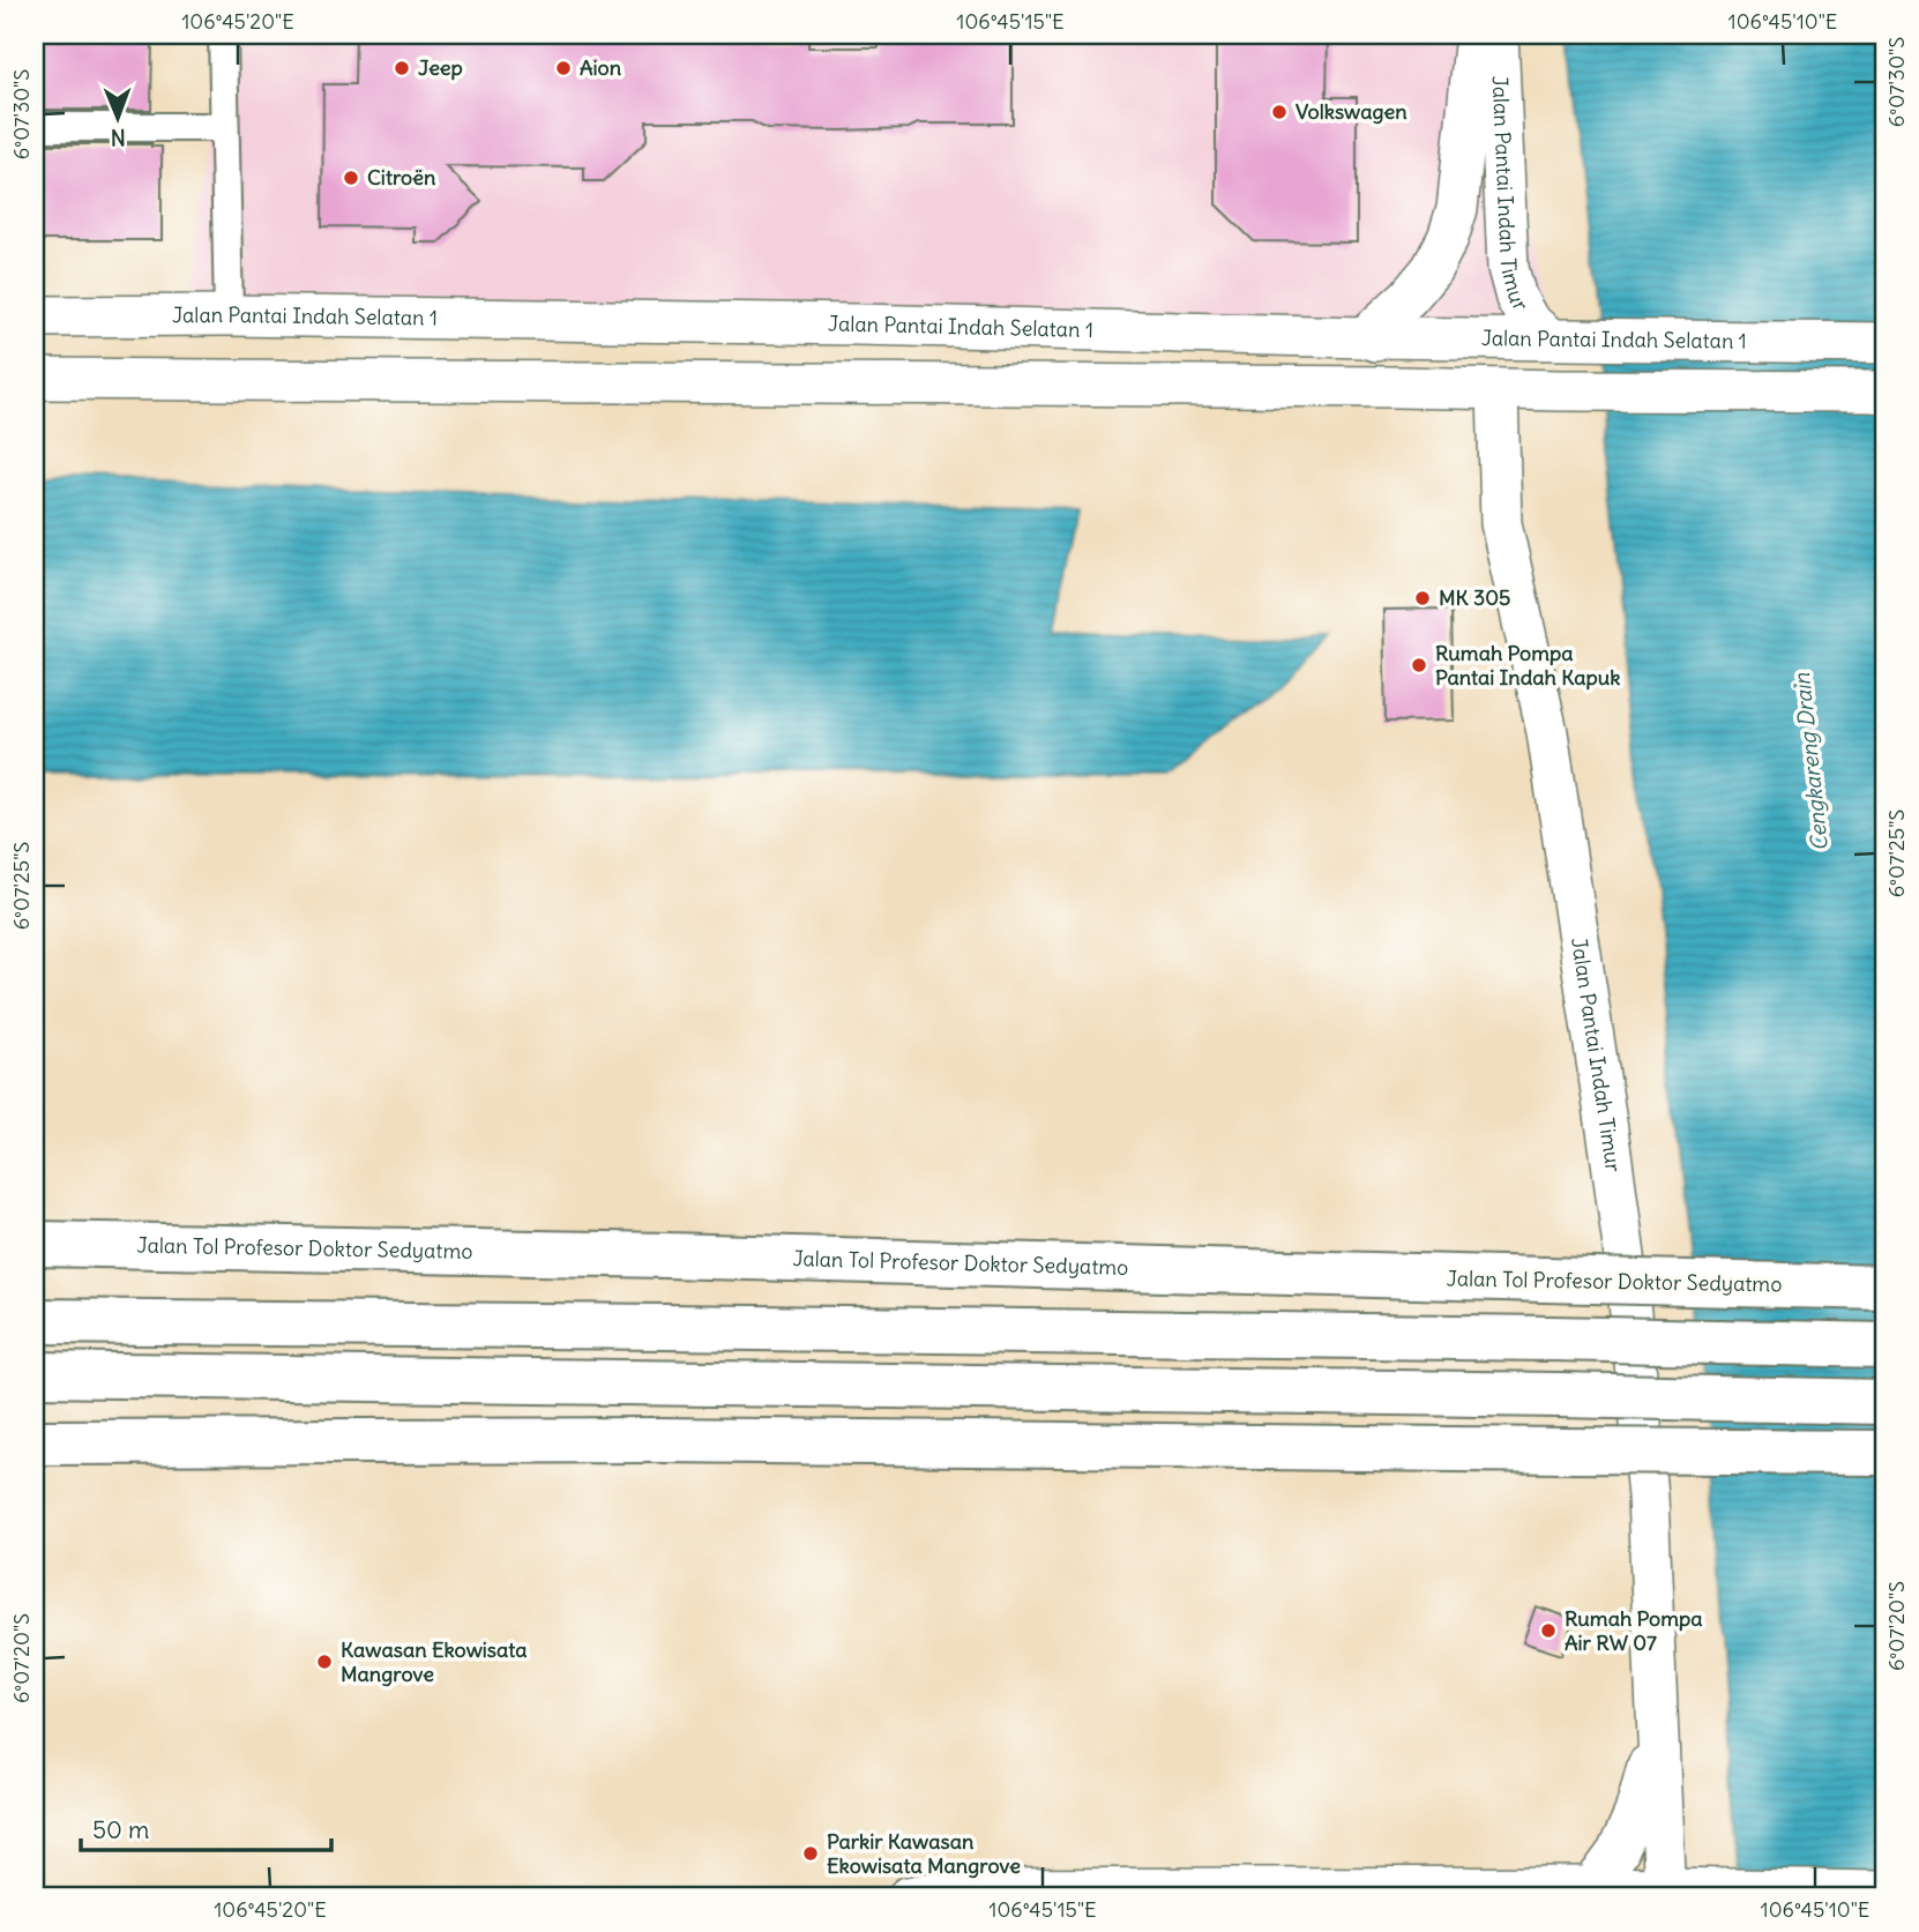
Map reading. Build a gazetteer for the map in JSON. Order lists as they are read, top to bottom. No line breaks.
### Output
{"streets":{"highway":["Jalan Tol Profesor Doktor Sedyatmo"],"street":["Jalan Pantai Indah Timur","Jalan Pantai Indah Selatan 1"]},"crossings":[["Jalan Pantai Indah Timur","Jalan Pantai Indah Selatan 1"]],"water":["Cengkareng Drain"],"places":["Jeep","Aion","Volkswagen","Citroën","MK 305","Rumah Pompa Pantai Indah Kapuk","Rumah Pompa Air RW 07","Kawasan Ekowisata Mangrove","Parkir Kawasan Ekowisata Mangrove"],"scale_bar":"50 m","north":"bottom","coordinates":["106°45'20\"E","106°45'15\"E","106°45'10\"E","6°07'30\"S","6°07'25\"S","6°07'20\"S"]}
